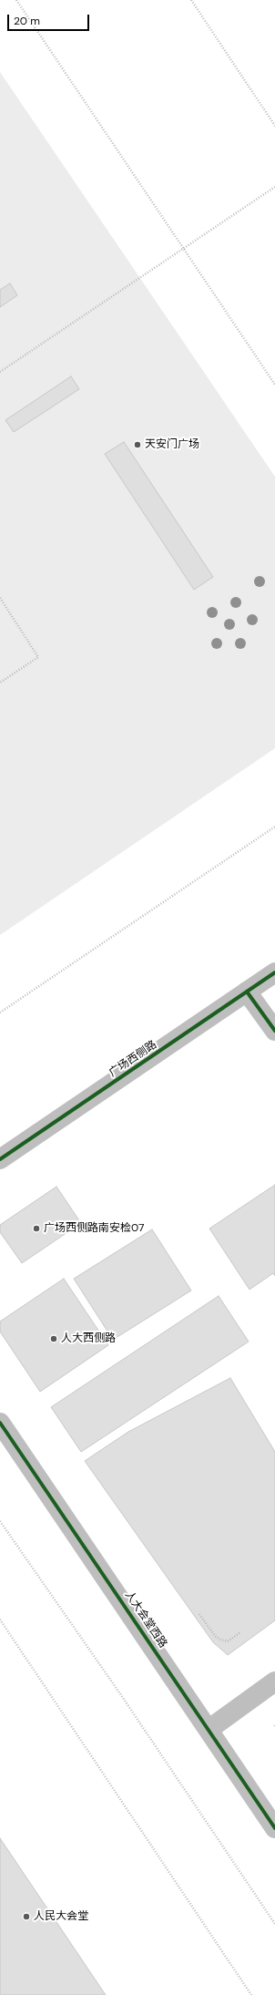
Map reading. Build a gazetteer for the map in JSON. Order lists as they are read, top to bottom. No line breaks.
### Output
{"streets":{"street":["广场西侧路","人大会堂西路"]},"places":["天安门广场","广场西侧路南安检07","人大西侧路","人民大会堂"],"scale_bar":"20 m"}
